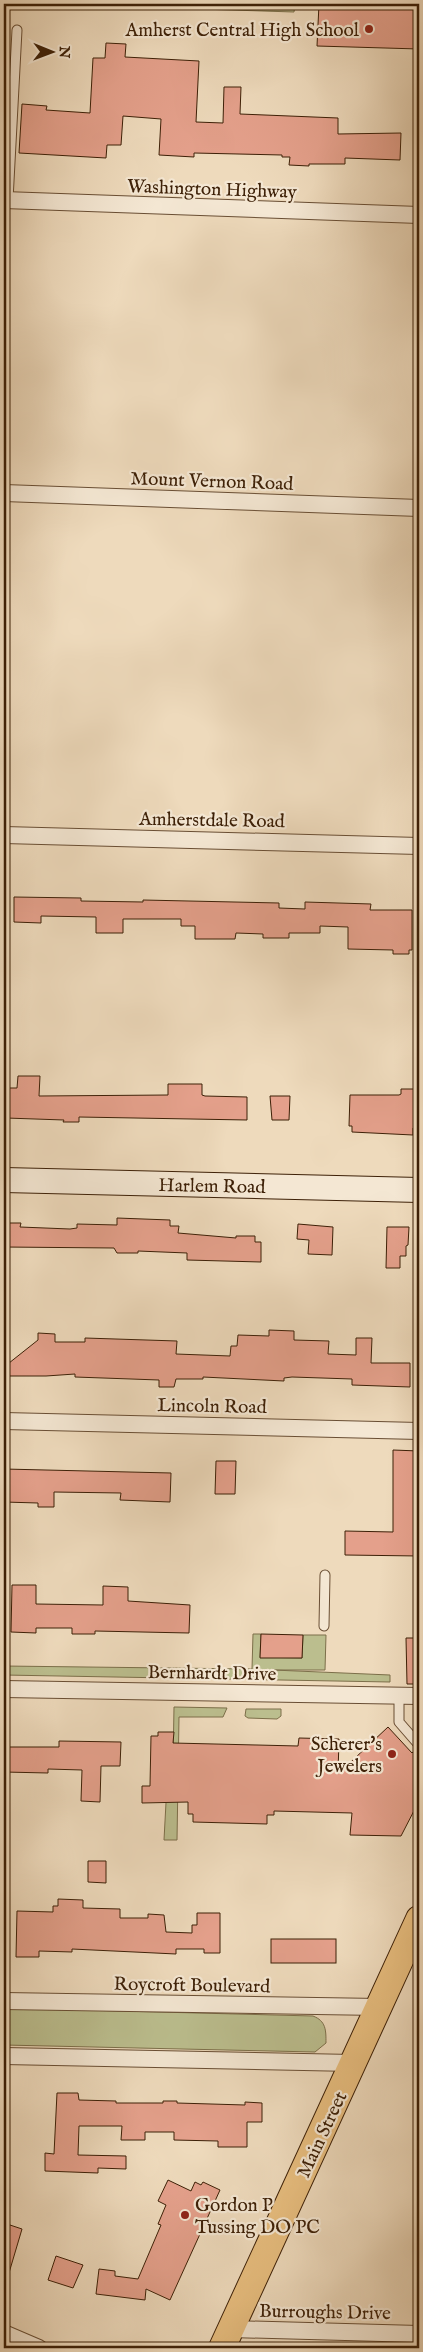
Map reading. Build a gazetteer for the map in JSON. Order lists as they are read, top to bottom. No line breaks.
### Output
{"streets":{"main road":["Harlem Road","Main Street"],"street":["Washington Highway","Mount Vernon Road","Amherstdale Road","Lincoln Road","Bernhardt Drive","Roycroft Boulevard","Burroughs Drive"]},"crossings":[["Roycroft Boulevard","Main Street"],["Main Street","Burroughs Drive"]],"places":["Amherst Central High School","Scherer's Jewelers","Gordon P Tussing DO PC"],"north":"right"}
